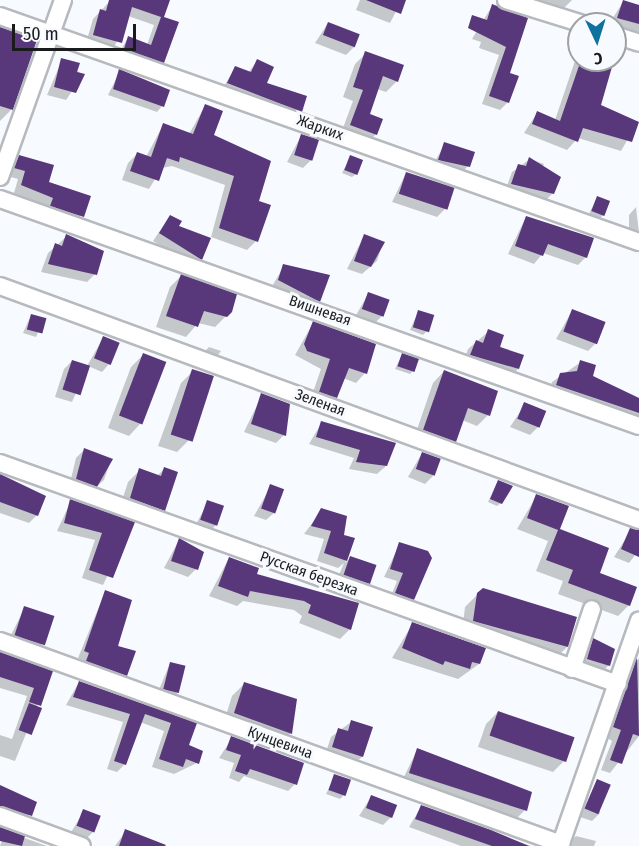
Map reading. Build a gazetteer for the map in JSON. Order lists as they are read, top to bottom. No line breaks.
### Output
{"streets":{"street":["Жарких","Вишневая","Зеленая","Русская березка","Кунцевича"]},"scale_bar":"50 m","north":"bottom"}
